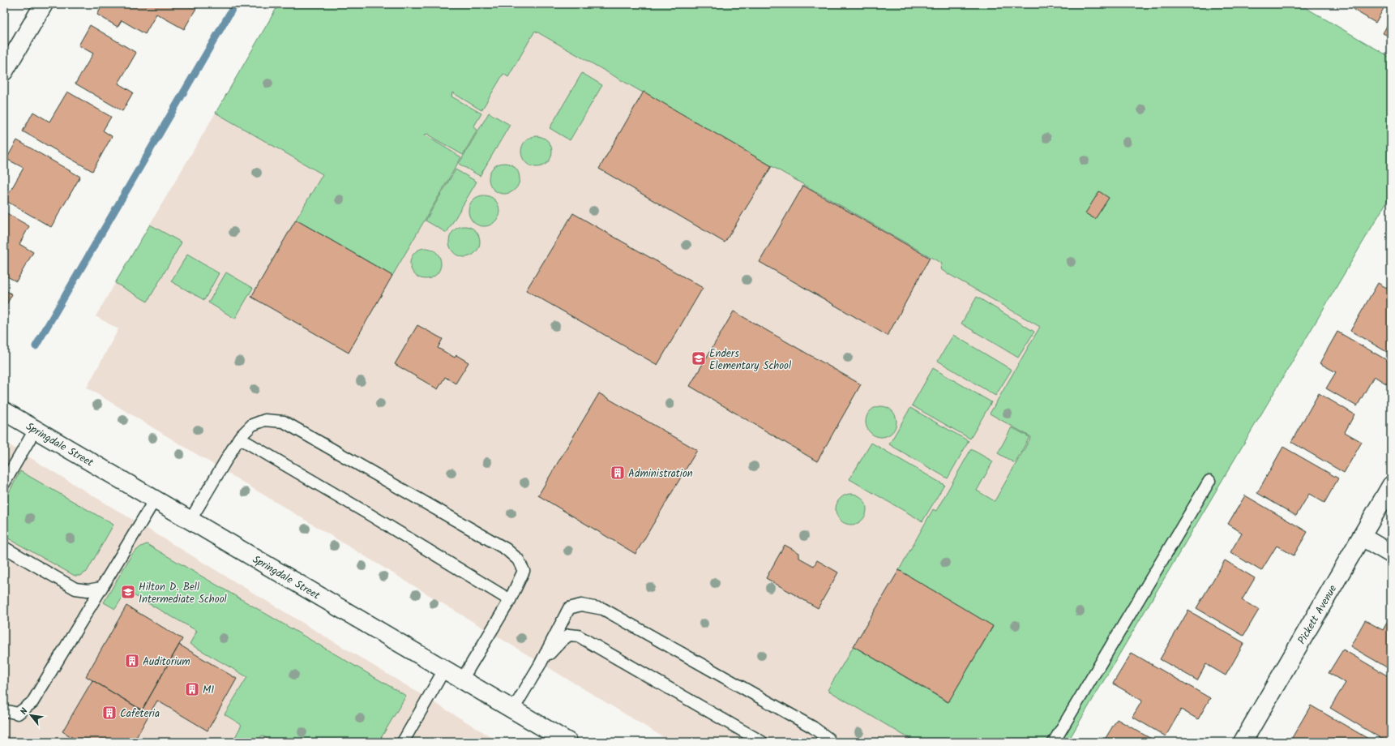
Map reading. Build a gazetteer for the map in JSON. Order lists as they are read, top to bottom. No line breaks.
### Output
{"streets":{"street":["Springdale Street","Pickett Avenue"]},"places":{"school or university":["Enders Elementary School","Hilton D. Bell Intermediate School"],"building":["Administration","Auditorium","M1","Cafeteria"]},"north":"top left"}
